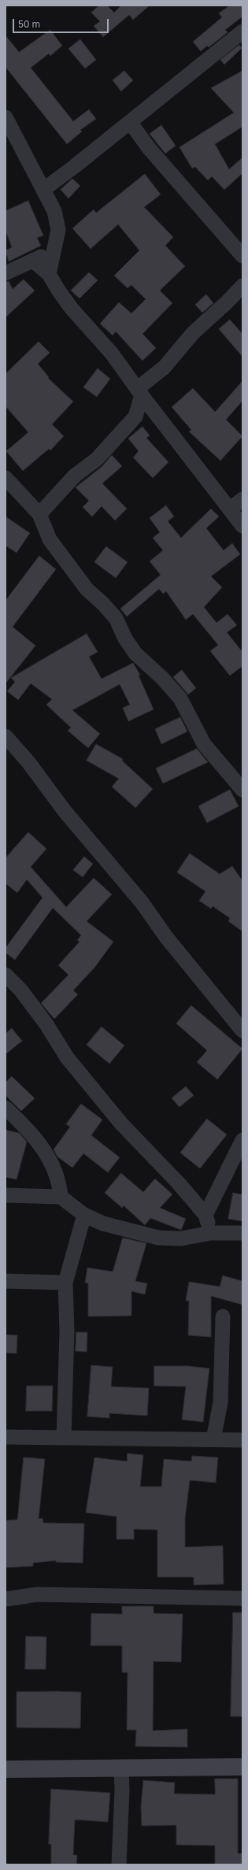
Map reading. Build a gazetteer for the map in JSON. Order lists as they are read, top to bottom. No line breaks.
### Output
{"scale_bar":"50 m"}
